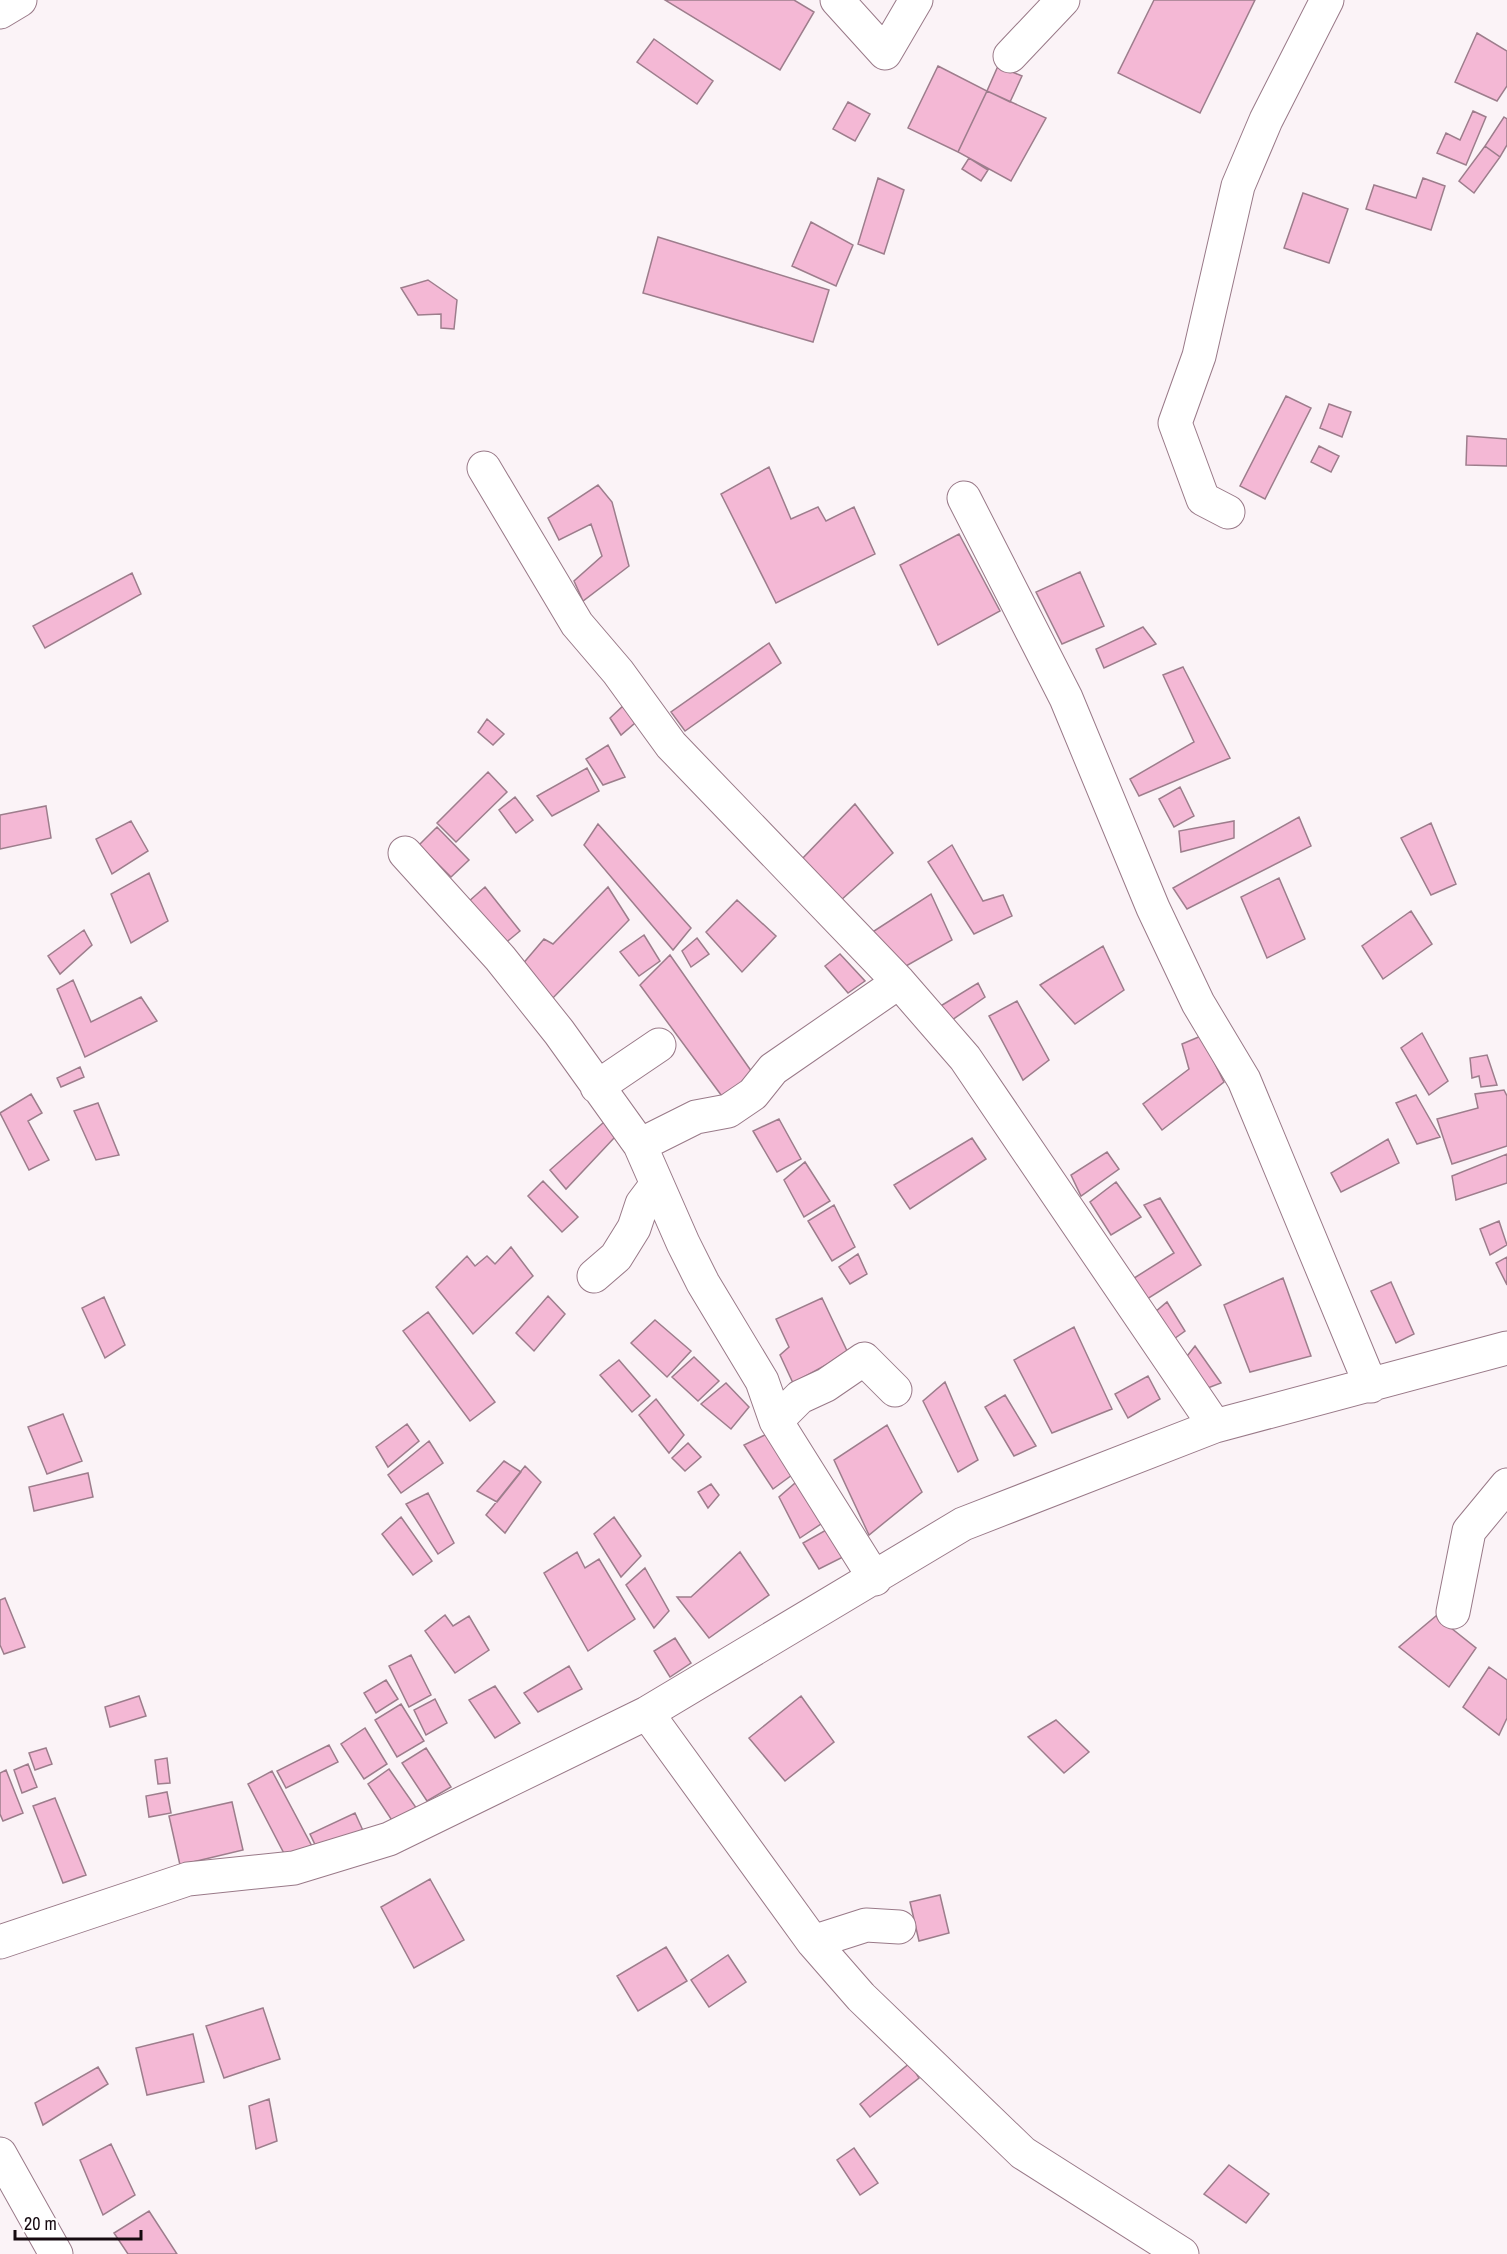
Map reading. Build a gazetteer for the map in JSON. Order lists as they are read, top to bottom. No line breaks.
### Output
{"scale_bar":"20 m"}
